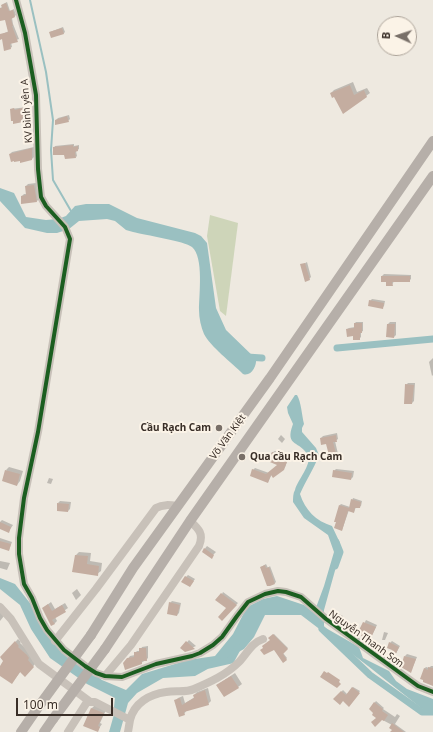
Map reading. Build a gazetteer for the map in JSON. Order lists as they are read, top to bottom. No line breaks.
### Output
{"streets":{"main road":["Võ Văn Kiệt"],"street":["KV bình yên A","Nguyễn Thanh Sơn"]},"crossings":[["KV bình yên A","Nguyễn Thanh Sơn"]],"places":["Cầu Rạch Cam","Qua cầu Rạch Cam"],"scale_bar":"100 m","north":"left"}
